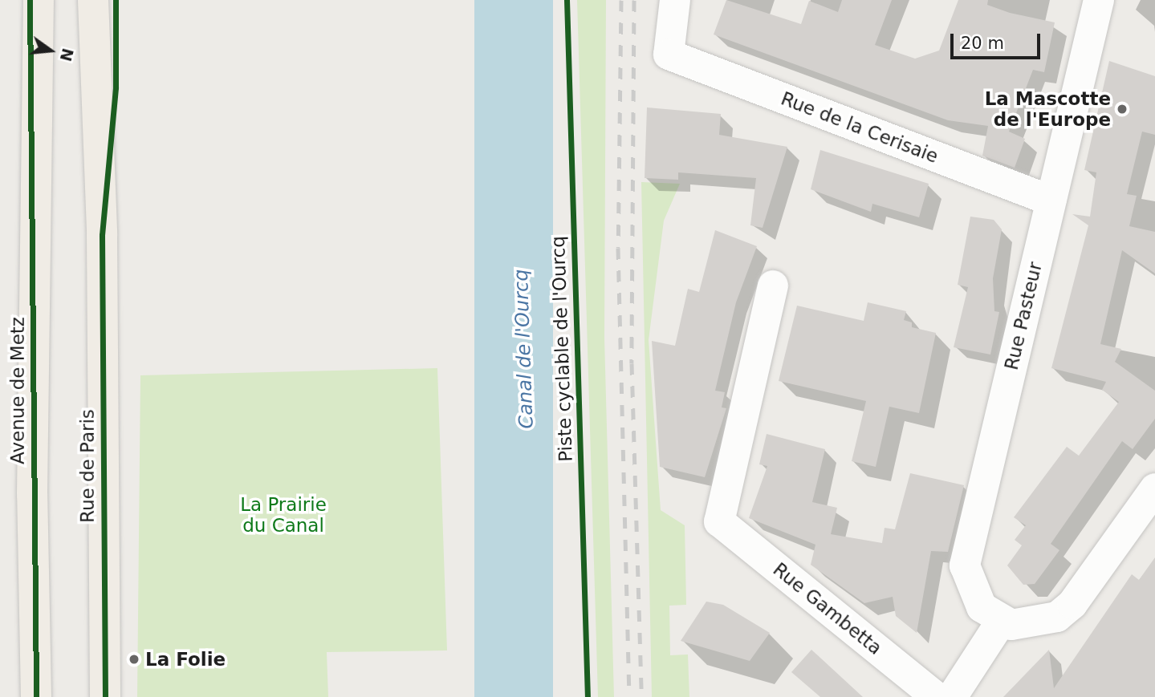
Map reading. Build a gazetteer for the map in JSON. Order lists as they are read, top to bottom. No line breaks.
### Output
{"streets":{"main road":["Avenue de Metz","Rue de Paris"],"street":["Rue de la Cerisaie","Rue Pasteur","Rue Gambetta"],"cycle path":["Piste cyclable de l'Ourcq"]},"crossings":[["Rue de la Cerisaie","Rue Pasteur"]],"water":["Canal de l'Ourcq"],"parks":["La Prairie du Canal"],"places":["La Mascotte de l'Europe","La Folie"],"scale_bar":"20 m","north":"right"}
